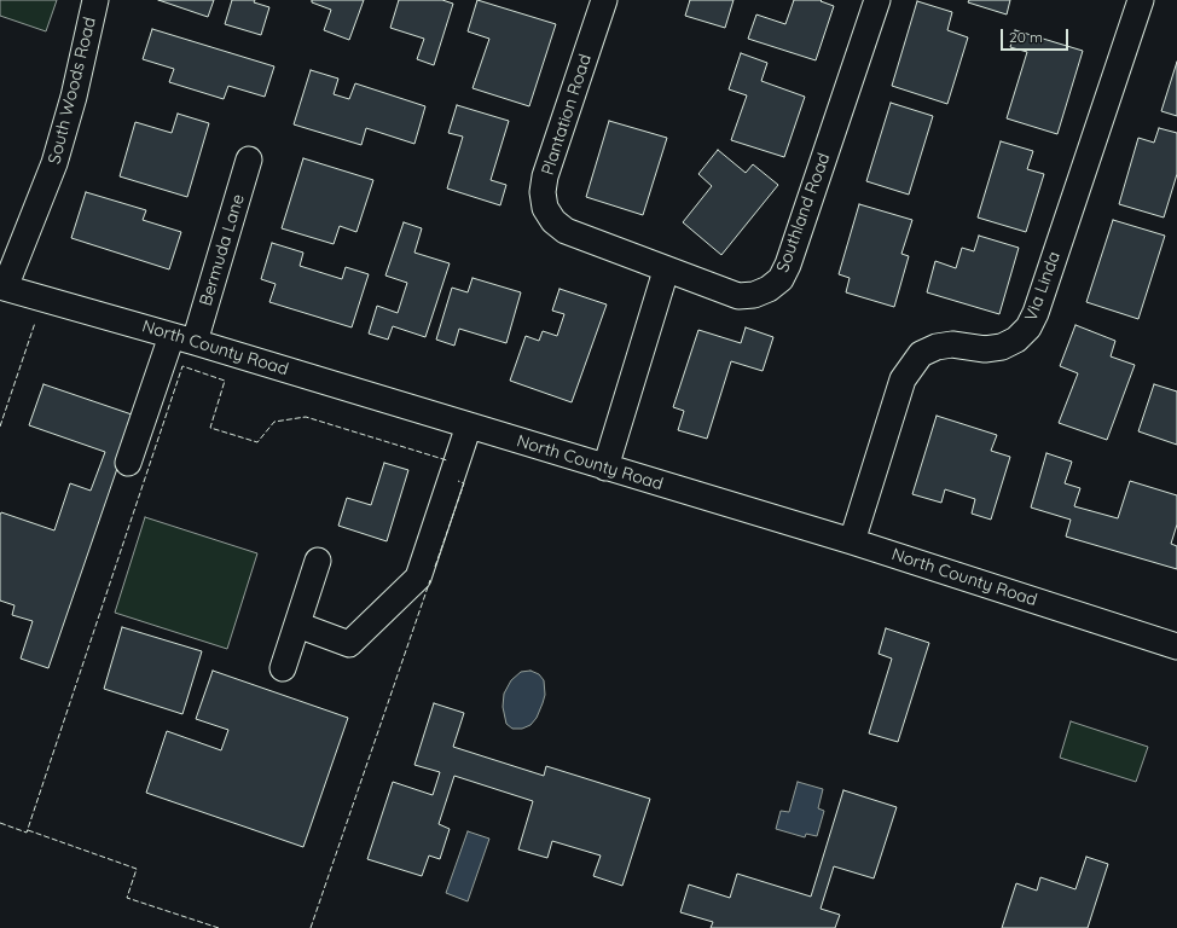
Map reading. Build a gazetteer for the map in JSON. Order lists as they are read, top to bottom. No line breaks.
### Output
{"streets":{"street":["South Woods Road","Plantation Road","Southland Road","Bermuda Lane","Via Linda","North County Road"]},"crossings":[["South Woods Road","North County Road"],["Plantation Road","Southland Road"],["Bermuda Lane","North County Road"],["Via Linda","North County Road"]],"scale_bar":"20 m"}
